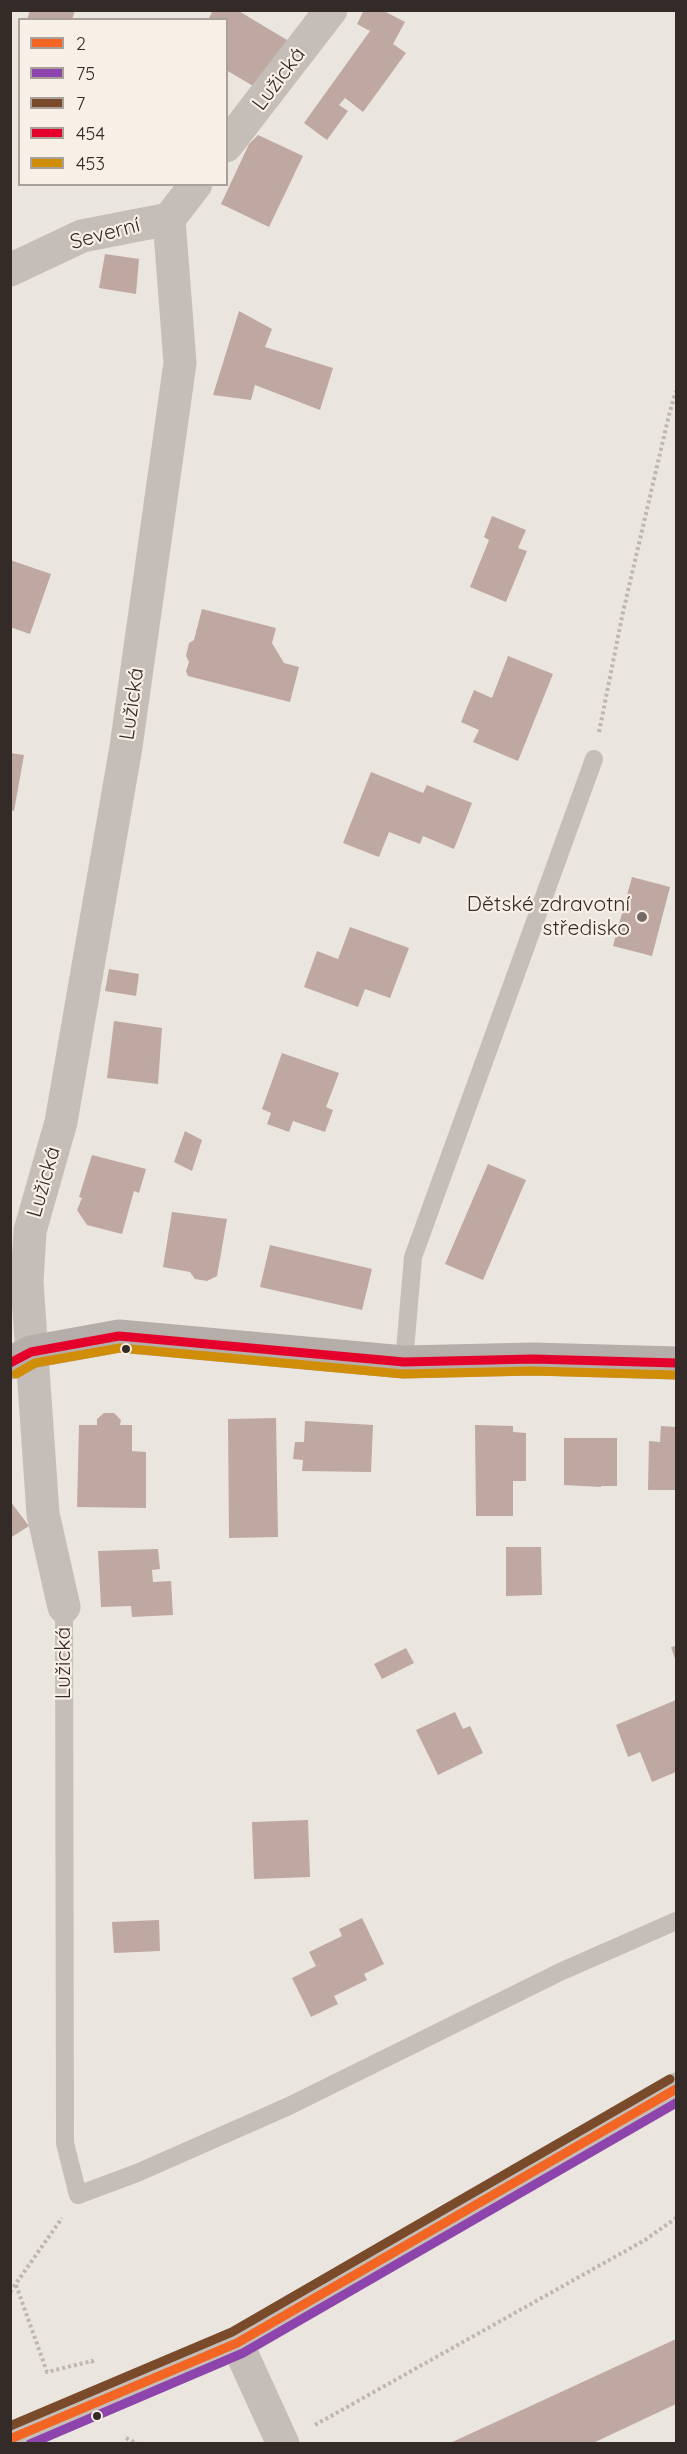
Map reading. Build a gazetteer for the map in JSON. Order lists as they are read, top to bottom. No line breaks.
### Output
{"streets":{"street":["Lužická","Severní"]},"crossings":[["Lužická","Severní"]],"places":["Dětské zdravotní středisko"],"lines":["transit line 454","transit line 453","transit line 7","transit line 2","transit line 75"],"legend":["2","75","7","454","453"]}
